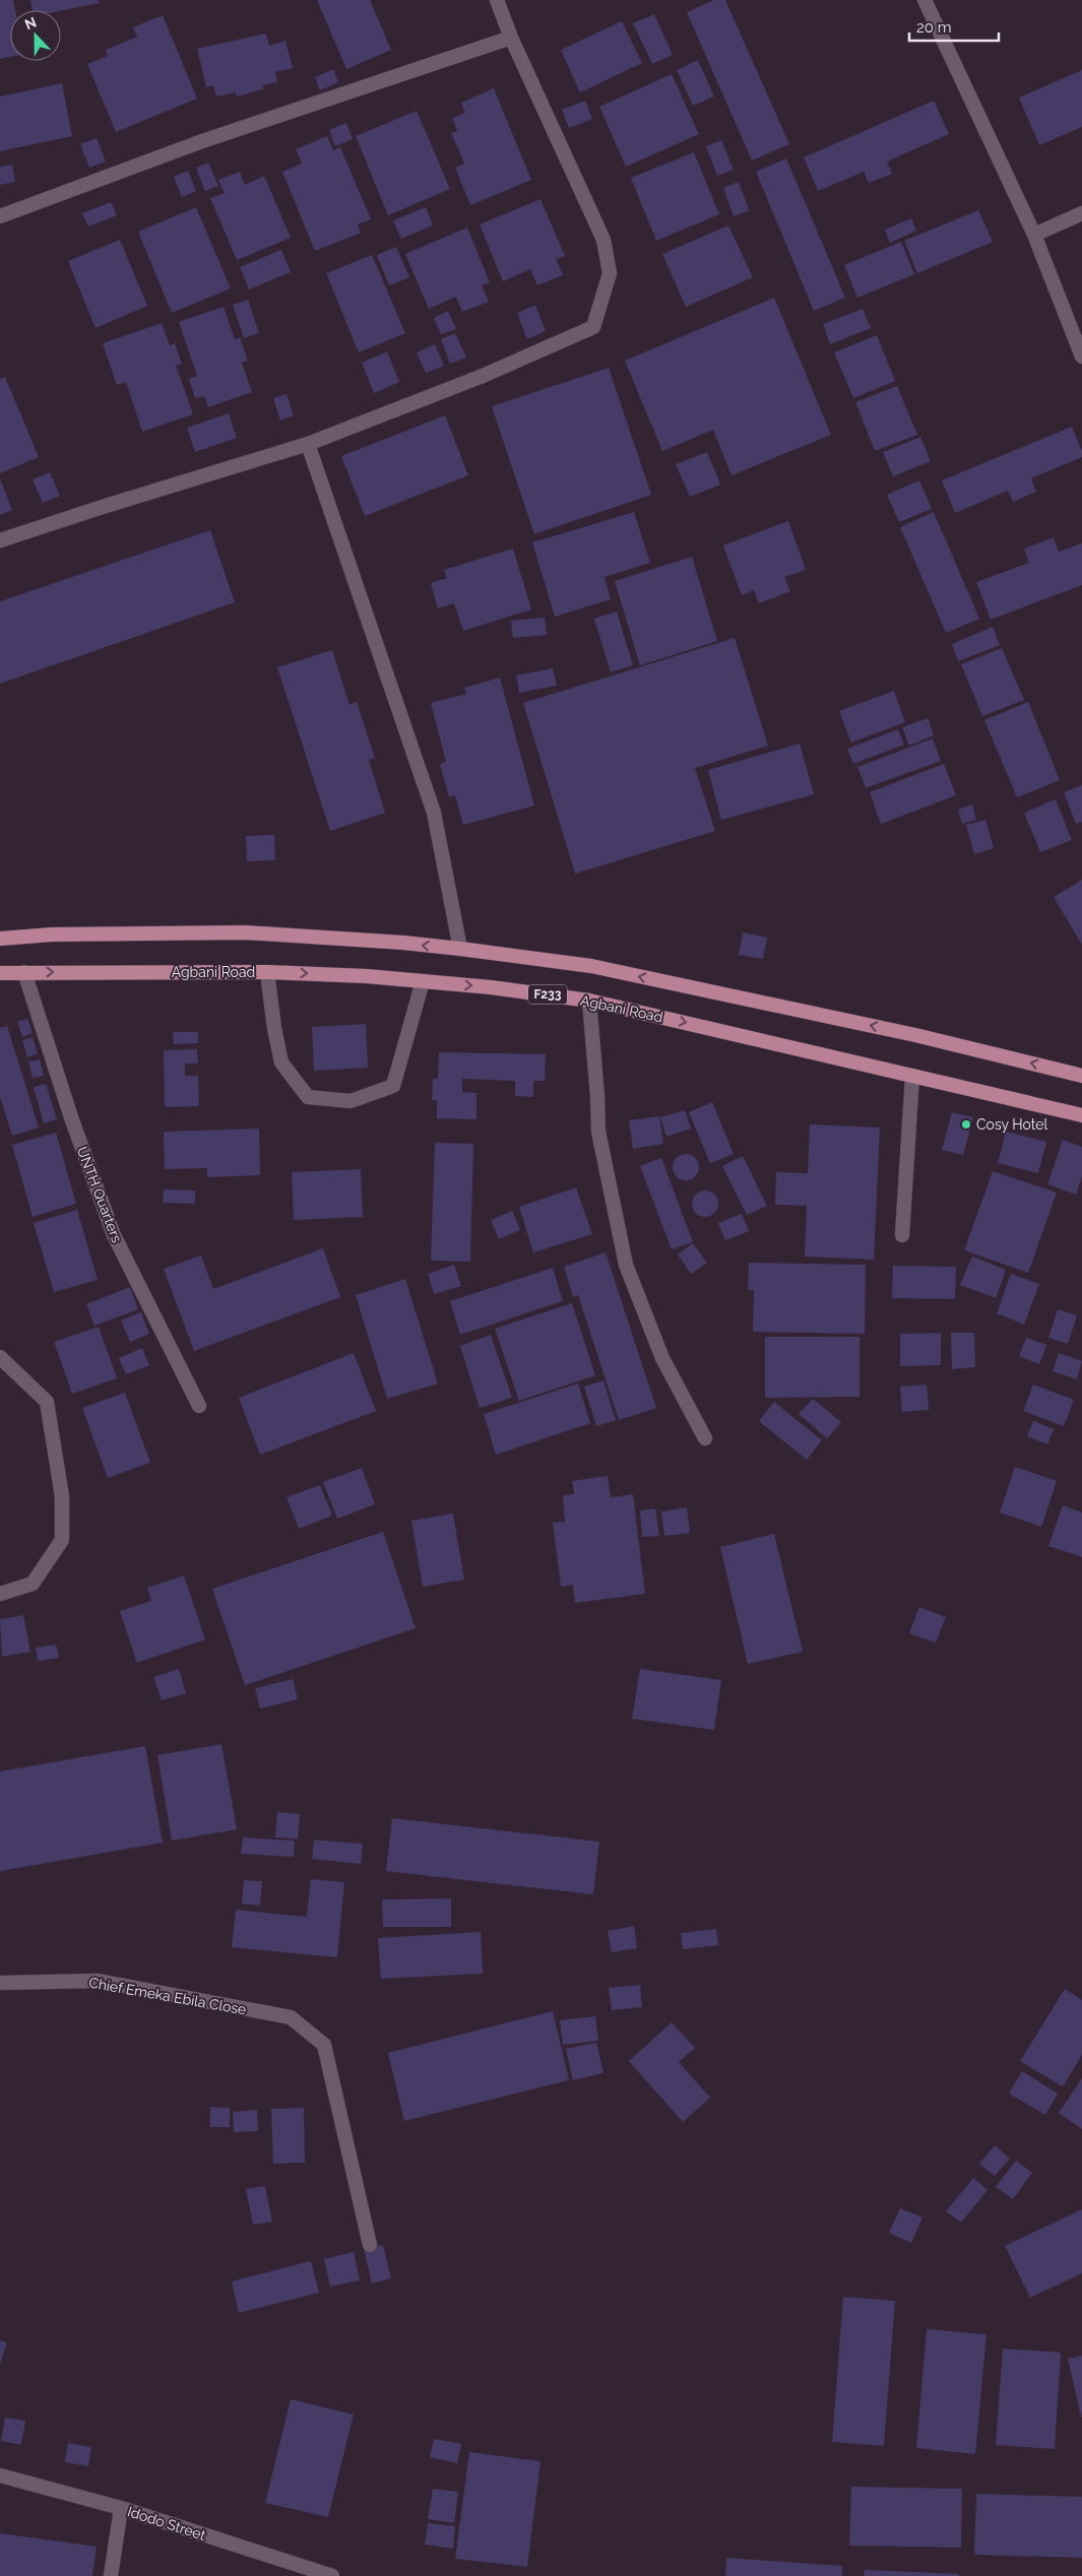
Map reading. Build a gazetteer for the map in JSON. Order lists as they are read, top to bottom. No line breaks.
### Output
{"streets":{"main road":["Agbani Road","F233"],"street":["UNTH Quarters","Chief Emeka Ebila Close","Idodo Street"]},"crossings":[["Agbani Road","UNTH Quarters"]],"places":["Cosy Hotel"],"scale_bar":"20 m","north":"top"}
